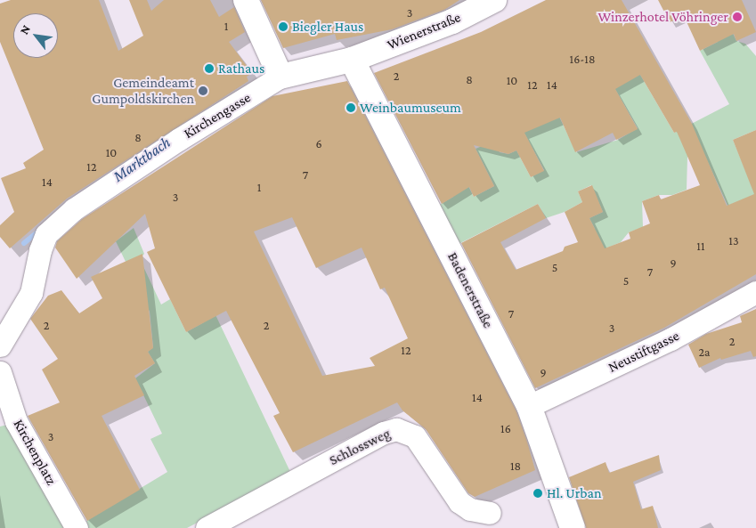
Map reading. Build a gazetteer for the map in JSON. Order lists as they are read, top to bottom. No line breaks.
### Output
{"streets":{"main road":["Wienerstraße","Badenerstraße"],"street":["Kirchengasse","Neustiftgasse","Schlossweg","Kirchenplatz"]},"crossings":[["Wienerstraße","Kirchengasse"],["Wienerstraße","Badenerstraße"],["Badenerstraße","Neustiftgasse"]],"water":["Marktbach"],"places":["Winzerhotel Vöhringer","Biegler Haus","Rathaus","Gemeindeamt Gumpoldskirchen","Weinbaumuseum","Hl. Urban"],"house_numbers":["3","1","16-18","2","8","10","12","14","8","6","10","12","7","14","1","3","13","11","9","5","7","5","7","2","2","3","2","12","2a","9","14","16","3","18"],"north":"top left"}
